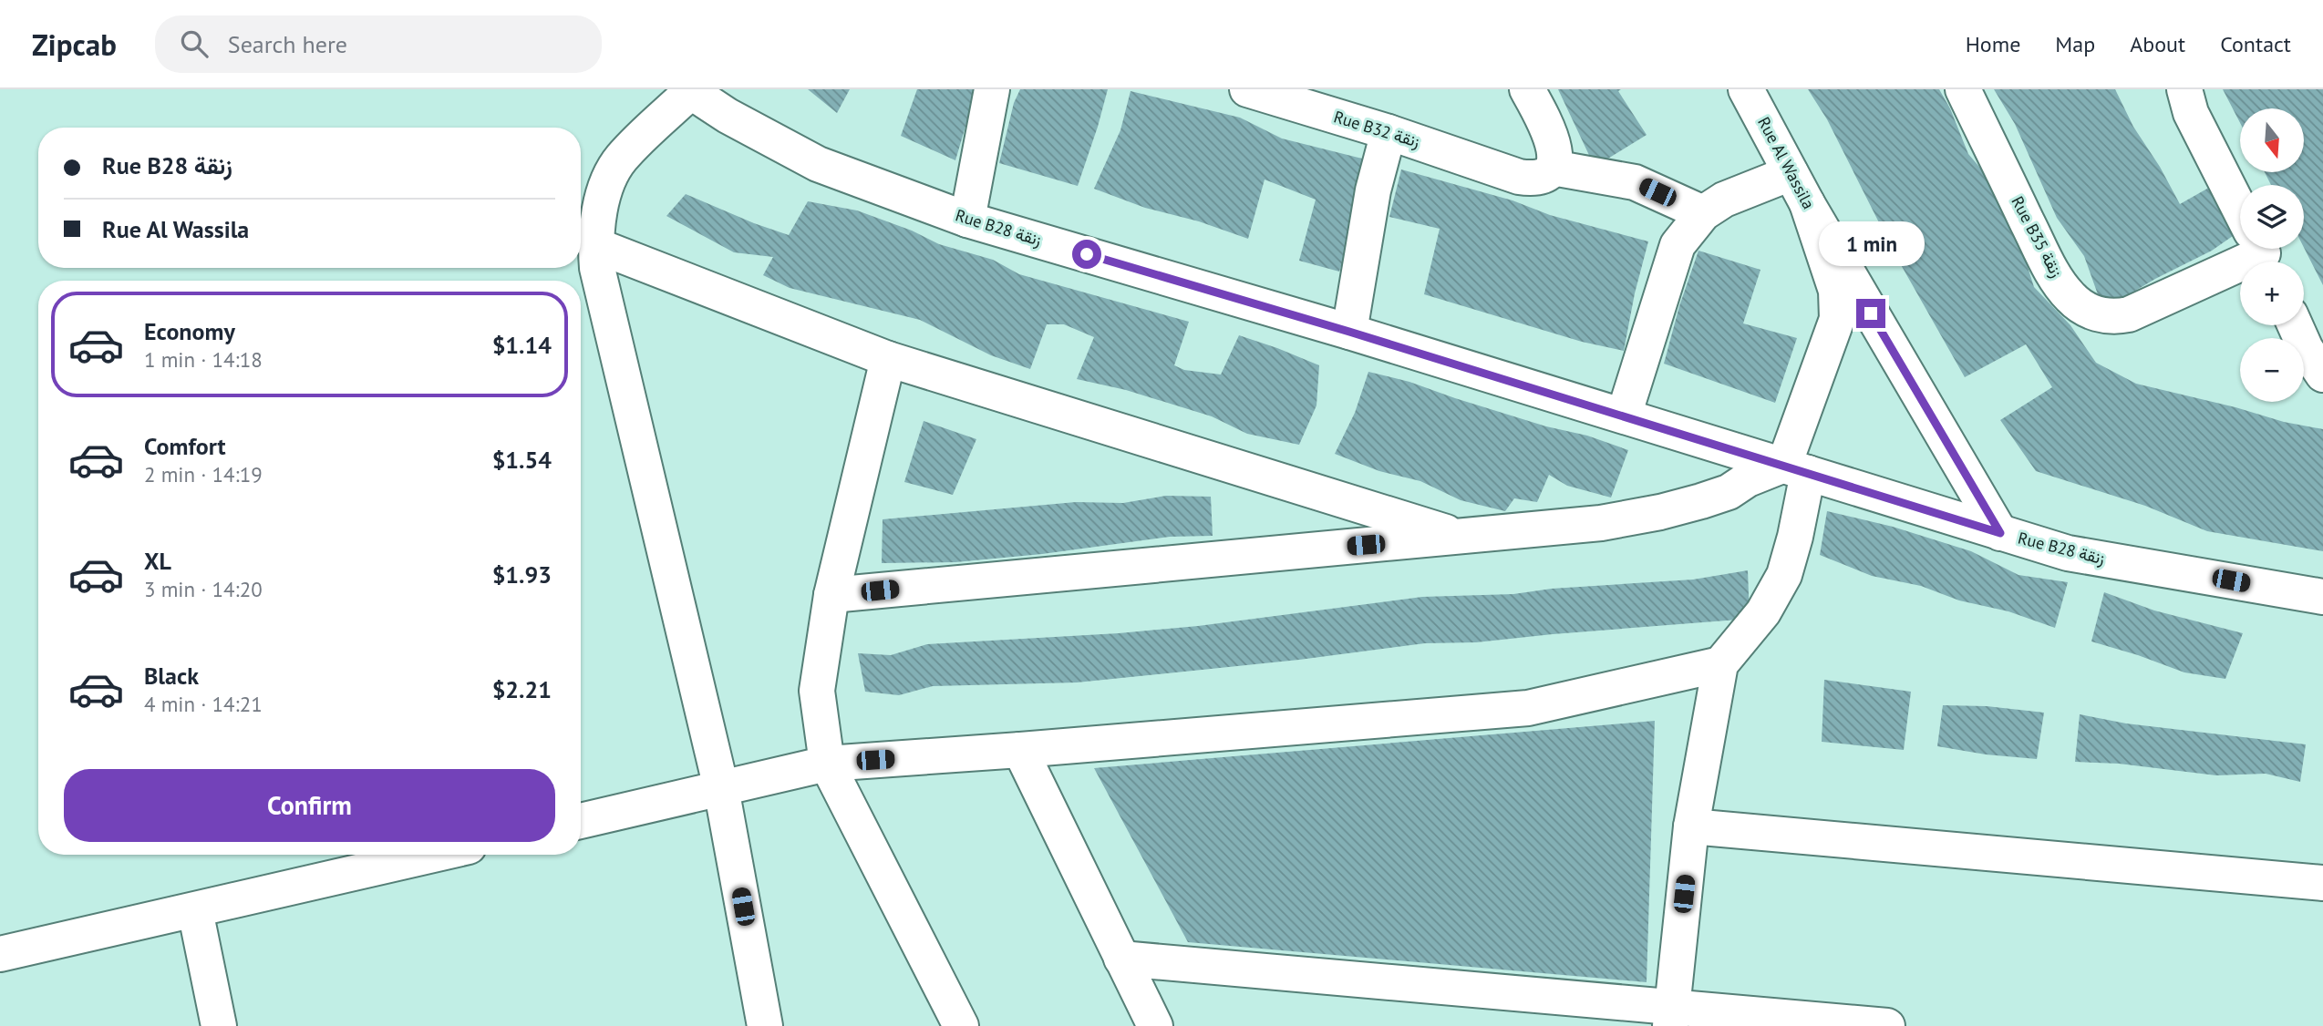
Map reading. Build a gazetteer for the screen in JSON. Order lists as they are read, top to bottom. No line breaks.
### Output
{"streets":{"street":["Rue B32 زنقة","Rue Al Wassila","Rue B28 زنقة","Rue B35 زنقة"]},"crossings":[["Rue Al Wassila","Rue B28 زنقة"]],"north":"bottom","page":{"header":"Zipcab","search":"Search here","nav":["Home","Map","About","Contact"],"map_buttons":["+","−"],"banner":["Rue B28 زنقة","Rue Al Wassila"],"bubble":"1 min","list":[{"name":"Economy","note":"1 min · 14:18","value":"$1.14"},{"name":"Comfort","note":"2 min · 14:19","value":"$1.54"},{"name":"XL","note":"3 min · 14:20","value":"$1.93"},{"name":"Black","note":"4 min · 14:21","value":"$2.21"}],"buttons":"Confirm"}}
